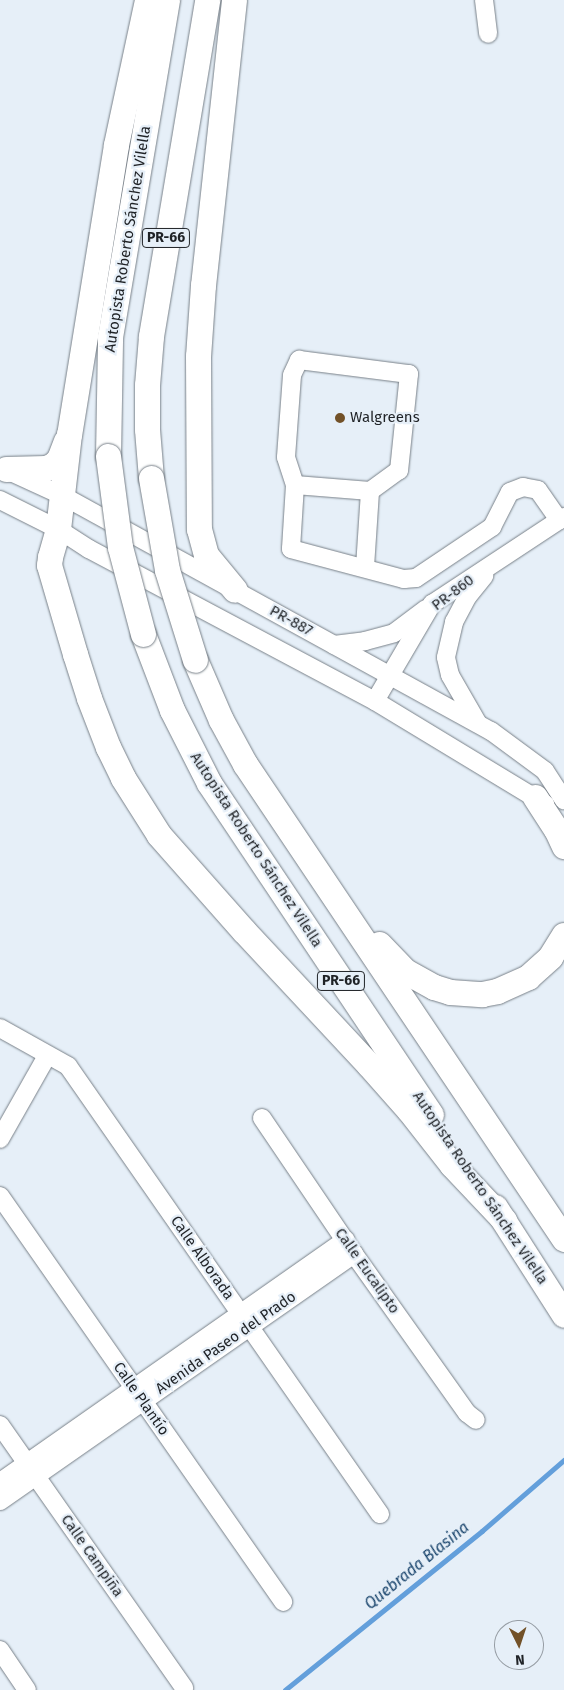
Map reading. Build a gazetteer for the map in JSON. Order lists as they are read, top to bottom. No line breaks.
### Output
{"streets":{"highway":["PR-66","Autopista Roberto Sánchez Vilella"],"street":["PR-860","PR-887","Calle Alborada","Calle Eucalipto","Avenida Paseo del Prado","Calle Plantío","Calle Campiña"]},"crossings":[["PR-860","PR-887"],["Calle Alborada","Avenida Paseo del Prado"],["Calle Eucalipto","Avenida Paseo del Prado"],["Avenida Paseo del Prado","Calle Plantío"],["Avenida Paseo del Prado","Calle Campiña"]],"water":["Quebrada Blasina"],"places":["Walgreens"],"north":"bottom"}
